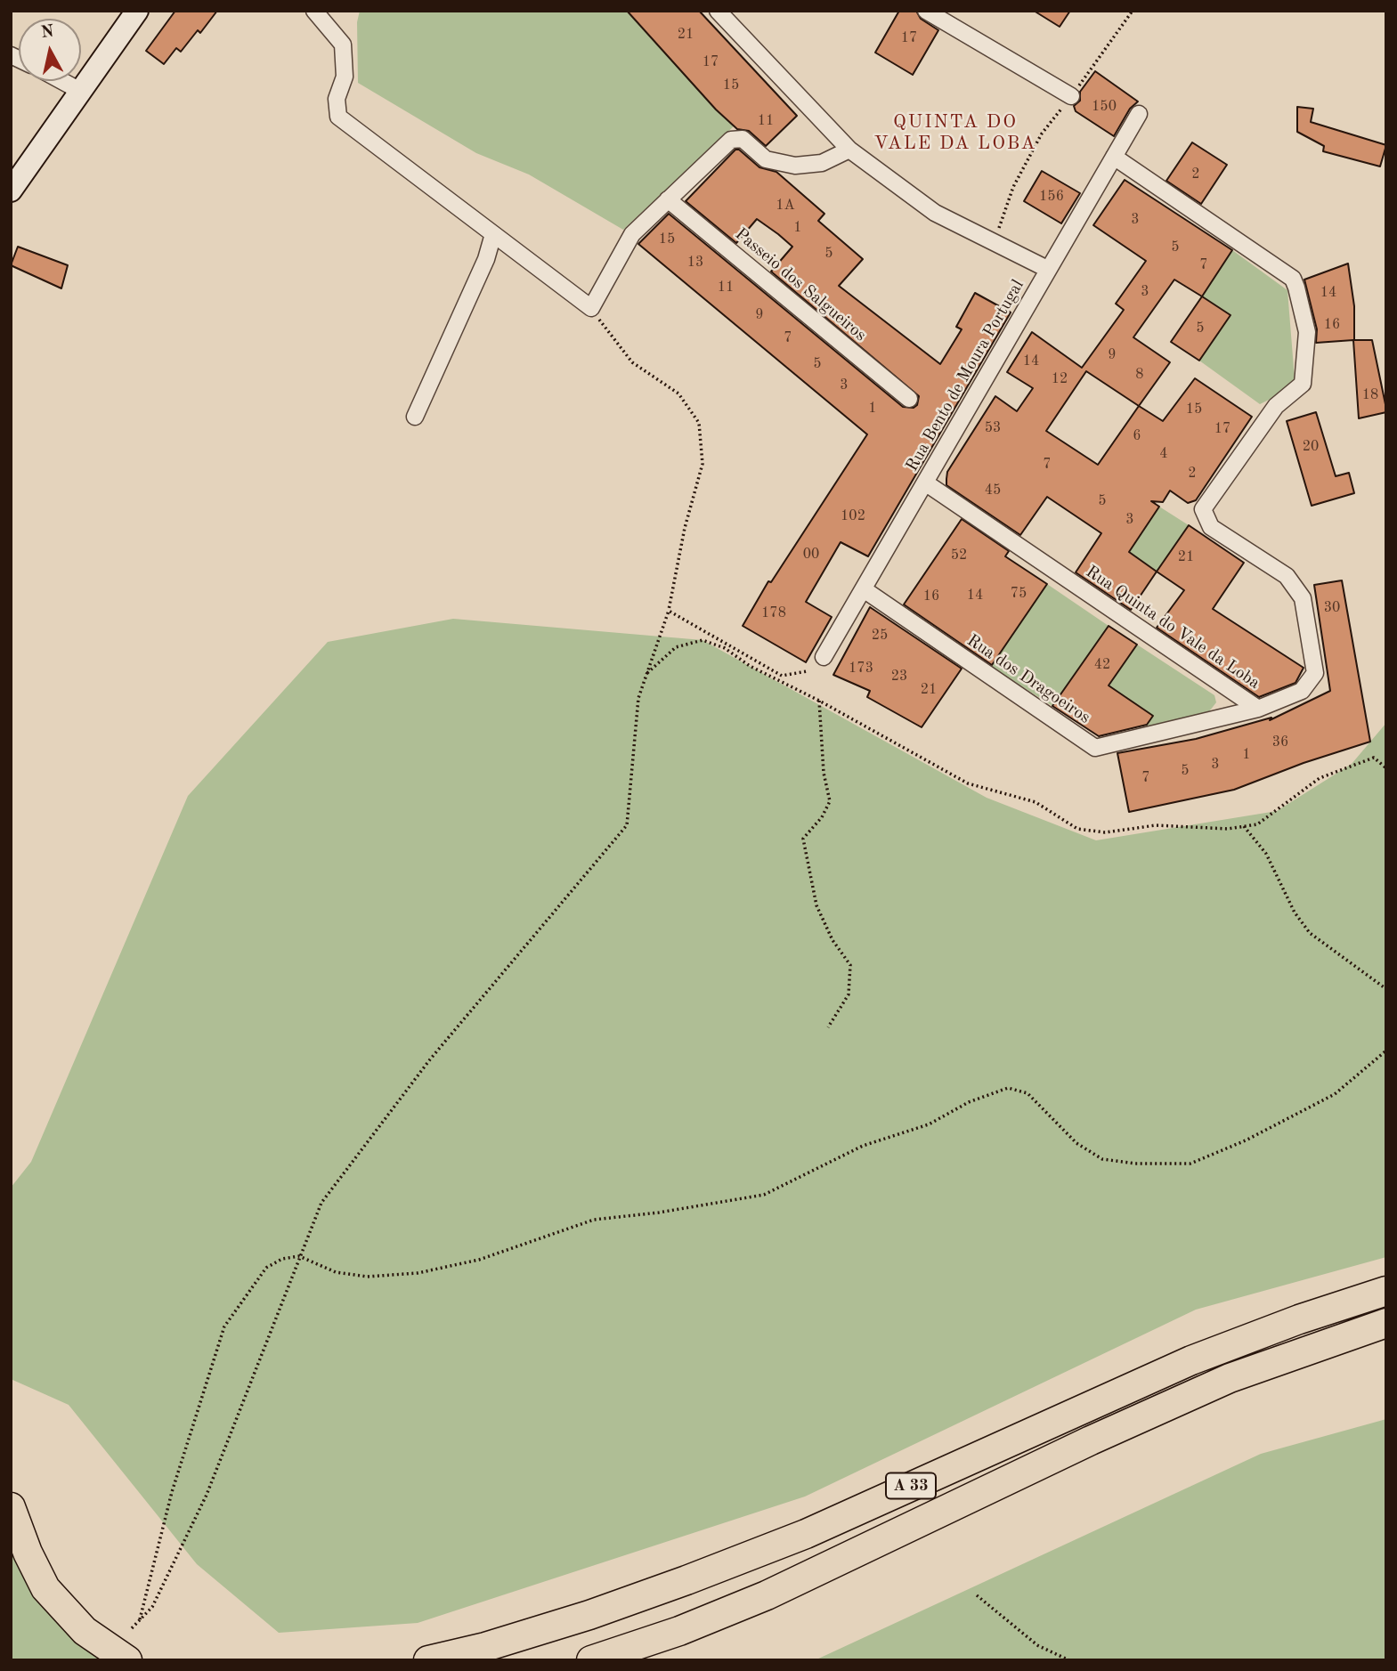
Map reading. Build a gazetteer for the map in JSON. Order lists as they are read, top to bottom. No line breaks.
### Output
{"streets":{"highway":["A 33"],"street":["Passeio dos Salgueiros","Rua Bento de Moura Portugal","Rua Quinta do Vale da Loba","Rua dos Dragoeiros"]},"crossings":[["Rua Bento de Moura Portugal","Rua Quinta do Vale da Loba"],["Rua Bento de Moura Portugal","Rua dos Dragoeiros"],["Rua Quinta do Vale da Loba","Rua dos Dragoeiros"]],"districts":["QUINTA DO VALE DA LOBA"],"house_numbers":["21","17","17","15","150","11","2","156","1A","3","1","15","5","5","13","7","11","3","14","9","16","5","7","9","14","5","8","12","3","18","1","15","53","17","6","20","4","7","2","45","5","102","3","00","52","21","75","14","16","30","178","25","42","173","23","21","36","1","3","5","7"],"north":"top"}
